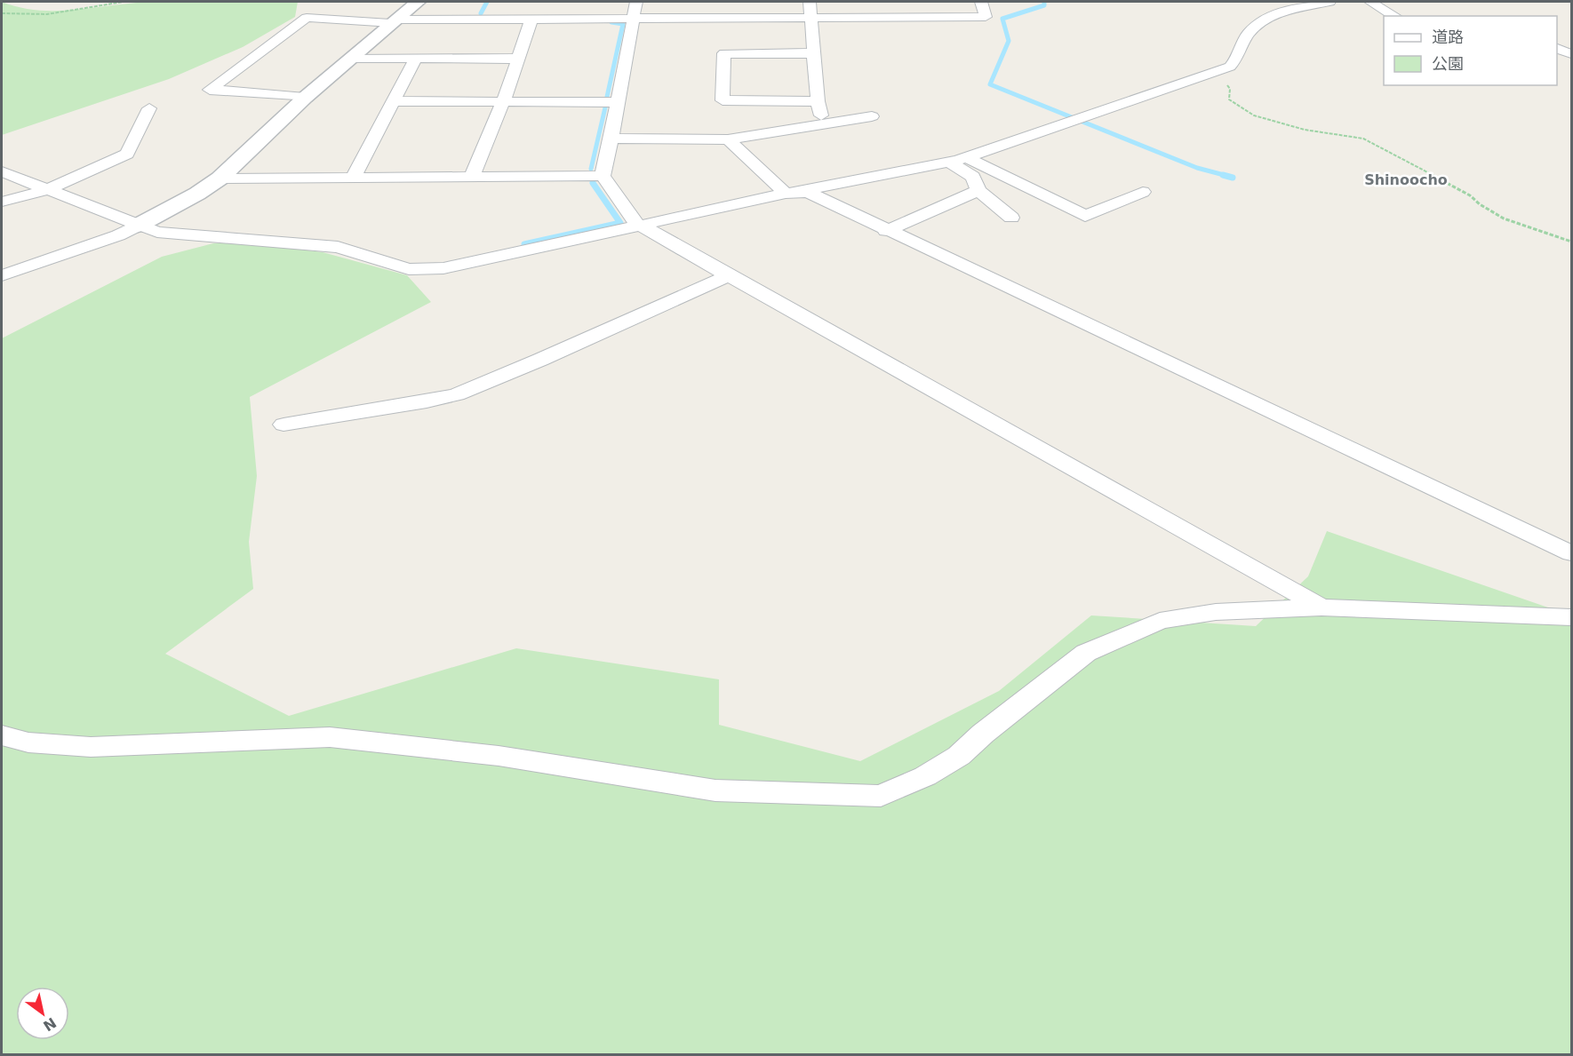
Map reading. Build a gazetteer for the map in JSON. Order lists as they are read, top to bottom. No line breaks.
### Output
{"districts":["Shinoocho"],"legend":["道路","公園"],"north":"bottom right"}
